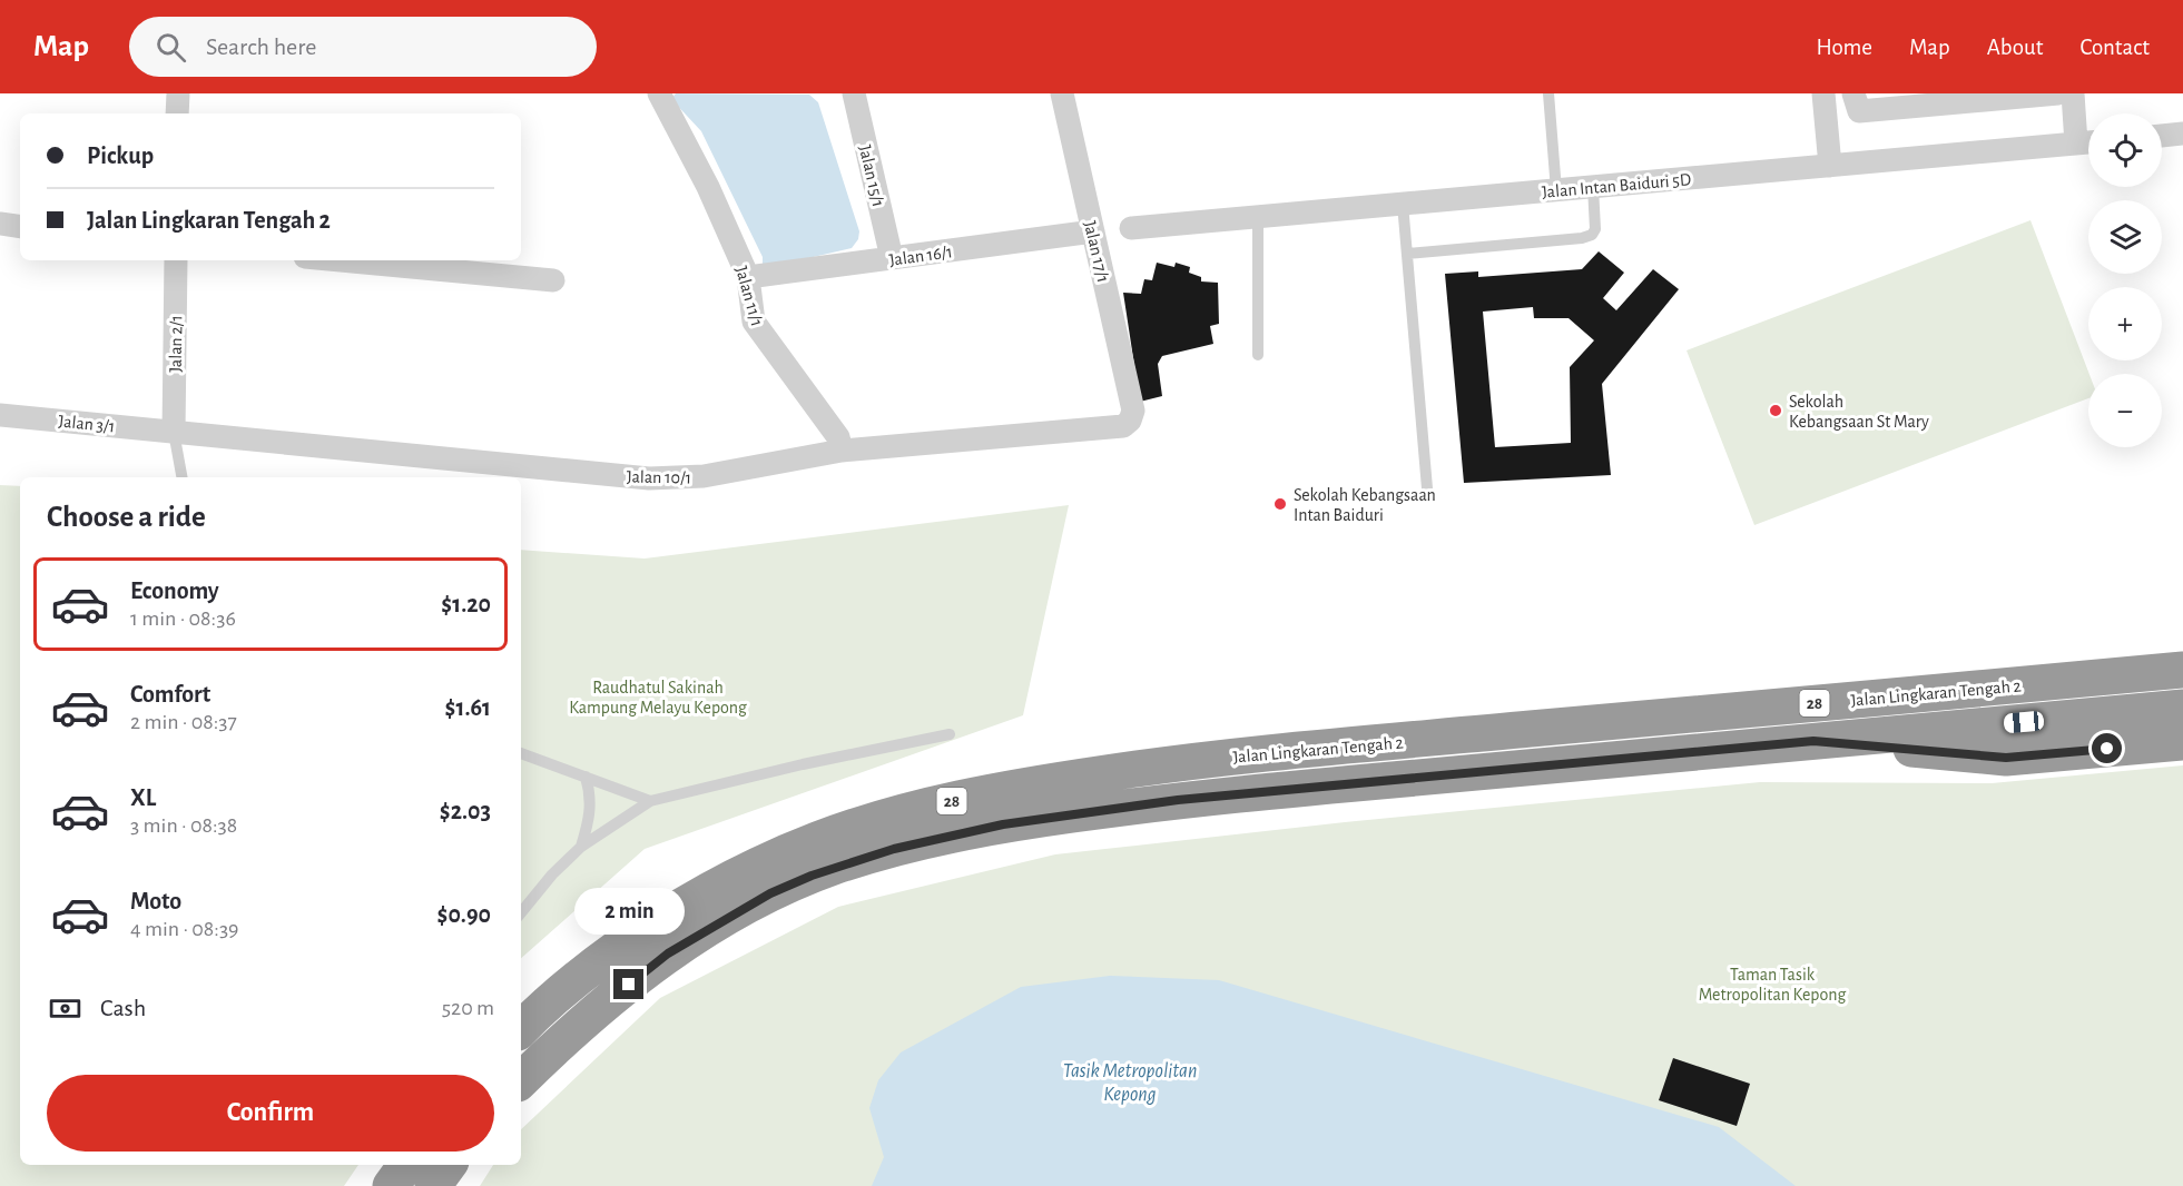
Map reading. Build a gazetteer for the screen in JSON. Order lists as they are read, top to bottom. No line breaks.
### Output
{"streets":{"highway":["Jalan Lingkaran Tengah 2","28"],"street":["Jalan 15/1","Jalan Intan Baiduri 5D","Jalan 17/1","Jalan 16/1","Jalan 11/1","Jalan 2/1","Jalan 3/1","Jalan 10/1"]},"crossings":[["Jalan 15/1","Jalan 16/1"],["Jalan 17/1","Jalan 16/1"],["Jalan 17/1","Jalan 10/1"],["Jalan 16/1","Jalan 11/1"],["Jalan 11/1","Jalan 10/1"],["Jalan 2/1","Jalan 3/1"],["Jalan 2/1","Jalan 10/1"],["Jalan 3/1","Jalan 10/1"]],"water":["Tasik Metropolitan Kepong"],"parks":["Raudhatul Sakinah Kampung Melayu Kepong","Taman Tasik Metropolitan Kepong"],"places":["Sekolah Kebangsaan St Mary","Sekolah Kebangsaan Intan Baiduri"],"page":{"header":"Map","search":"Search here","nav":["Home","Map","About","Contact"],"map_buttons":["+","−"],"banner":["Pickup","Jalan Lingkaran Tengah 2"],"heading":"Choose a ride","list":[{"name":"Economy","note":"1 min · 08:36","value":"$1.20"},{"name":"Comfort","note":"2 min · 08:37","value":"$1.61"},{"name":"XL","note":"3 min · 08:38","value":"$2.03"},{"name":"Moto","note":"4 min · 08:39","value":"$0.90"}],"bubble":"2 min","pay":["Cash","520 m"],"buttons":"Confirm"}}
